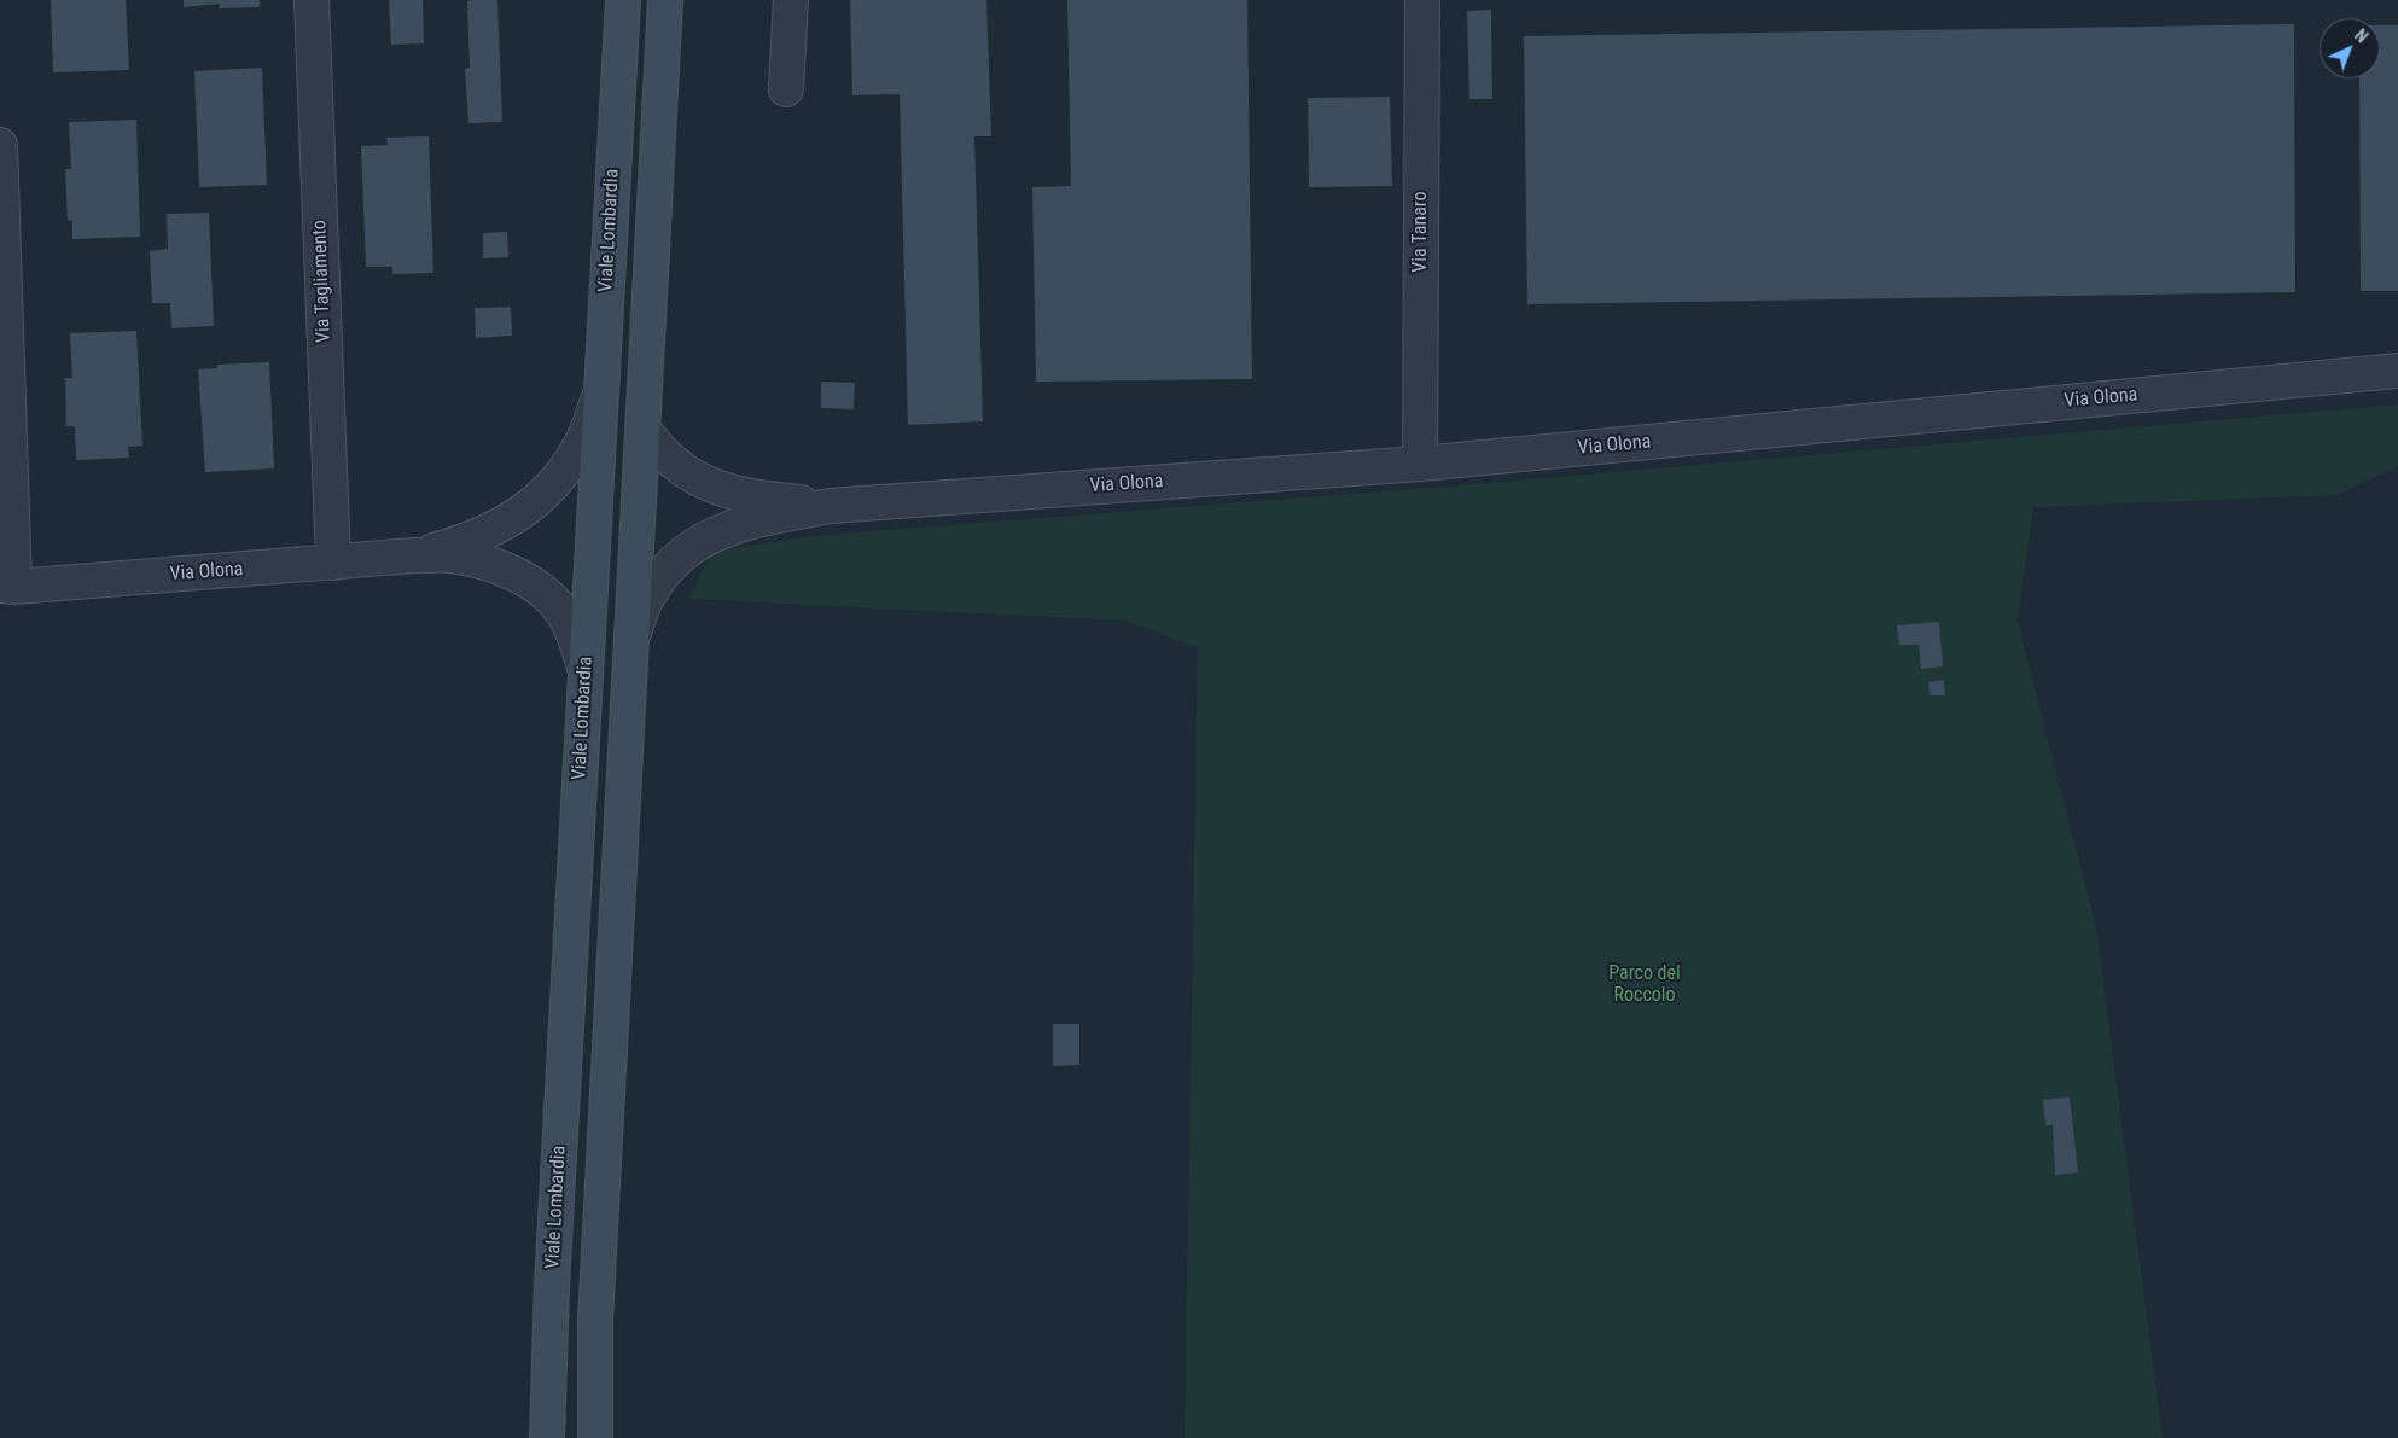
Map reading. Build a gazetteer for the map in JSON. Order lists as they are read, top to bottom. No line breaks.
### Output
{"streets":{"main road":["Viale Lombardia"],"street":["Via Tanaro","Via Tagliamento","Via Olona"]},"crossings":[["Viale Lombardia","Via Olona"],["Via Tanaro","Via Olona"],["Via Tagliamento","Via Olona"]],"parks":["Parco del Roccolo"],"north":"top right"}
